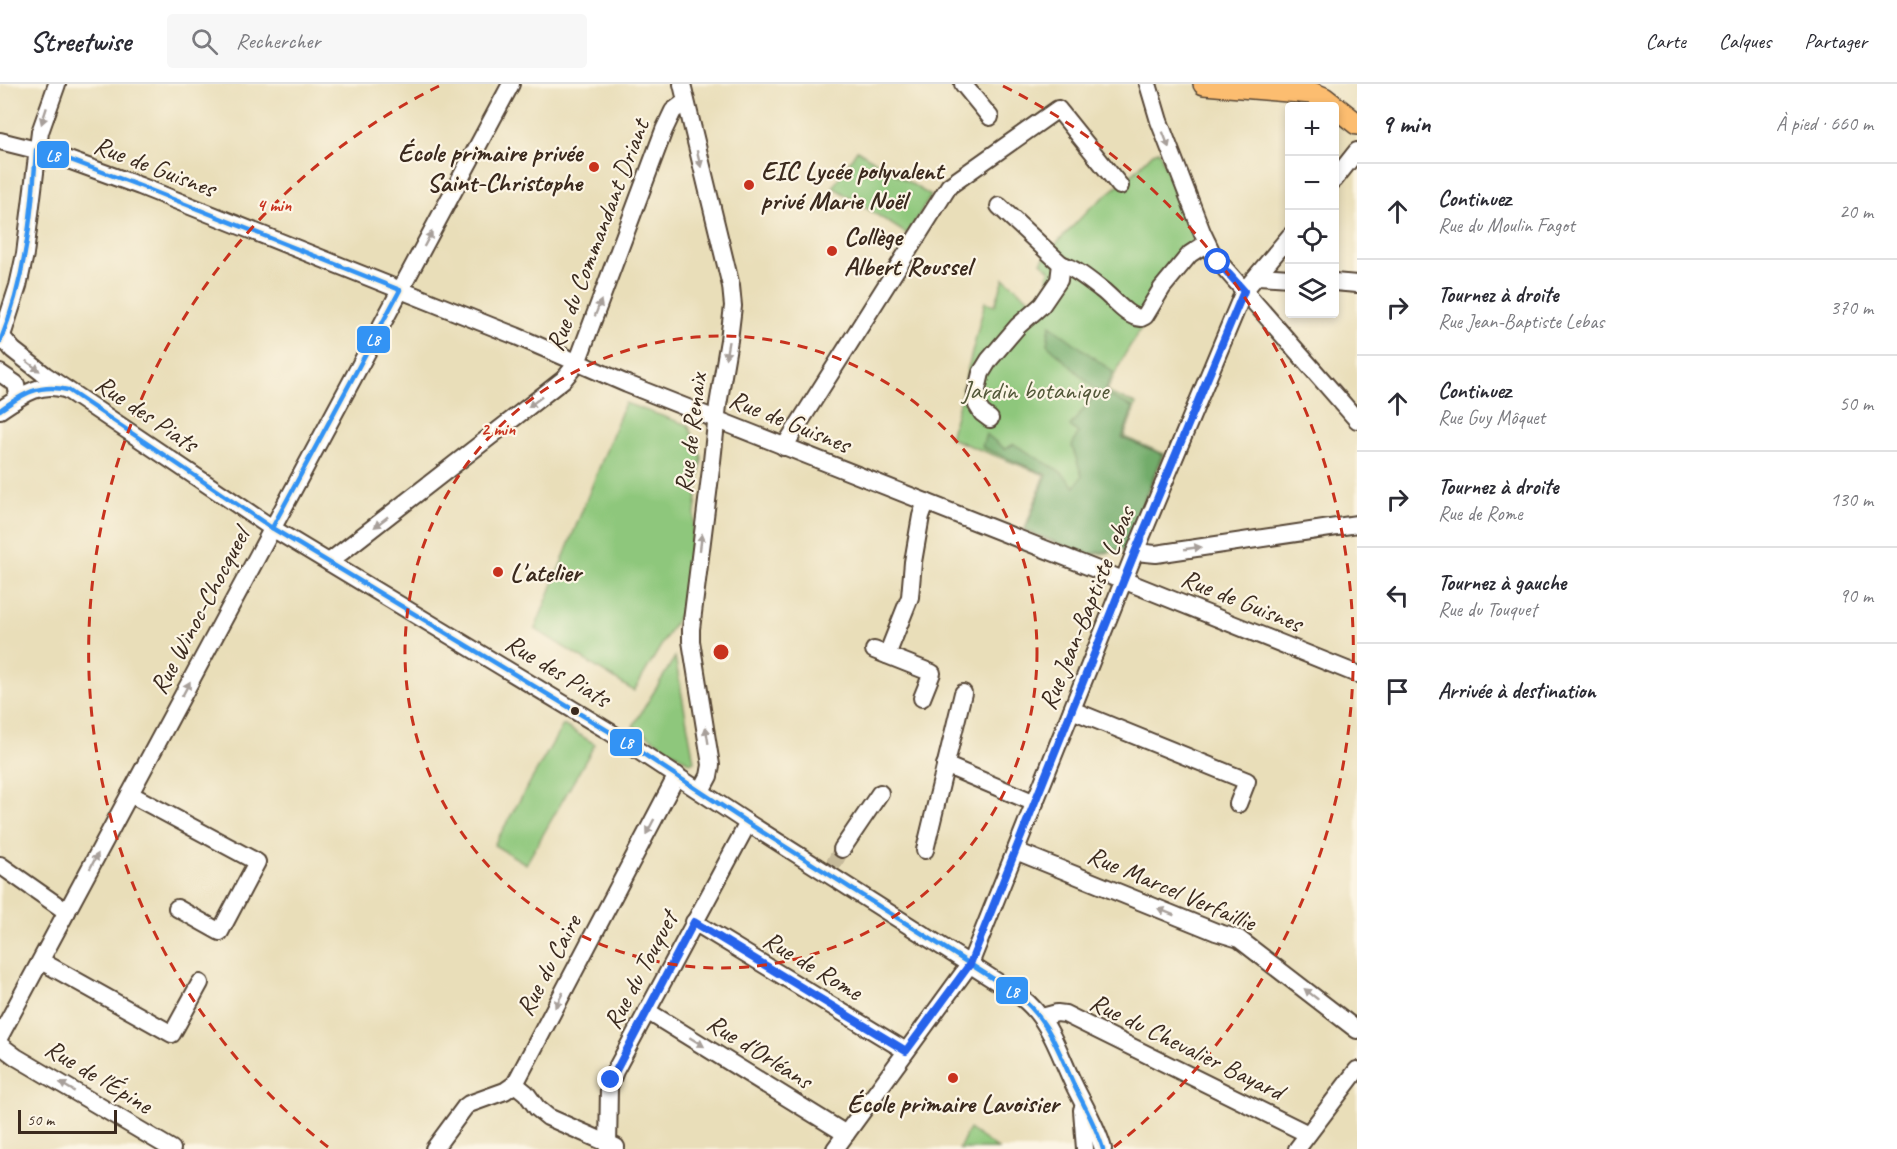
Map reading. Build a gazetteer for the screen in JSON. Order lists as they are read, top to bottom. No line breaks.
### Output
{"streets":{"street":["Rue de Guisnes","Rue du Commandant Driant","Rue des Piats","Rue de Renaix","Rue Jean-Baptiste Lebas","Rue Winoc-Chocqueel","Rue Marcel Verfaillie","Rue du Caire","Rue de Rome","Rue du Touquet","Rue du Chevalier Bayard","Rue d'Orléans","Rue de l'Épine"]},"crossings":[["Rue de Guisnes","Rue du Commandant Driant"],["Rue de Guisnes","Rue de Renaix"],["Rue de Guisnes","Rue Jean-Baptiste Lebas"],["Rue de Guisnes","Rue Winoc-Chocqueel"],["Rue du Commandant Driant","Rue des Piats"],["Rue du Commandant Driant","Rue de Renaix"],["Rue des Piats","Rue de Renaix"],["Rue des Piats","Rue Jean-Baptiste Lebas"],["Rue des Piats","Rue Winoc-Chocqueel"],["Rue des Piats","Rue du Caire"],["Rue des Piats","Rue du Touquet"],["Rue des Piats","Rue du Chevalier Bayard"],["Rue Jean-Baptiste Lebas","Rue Marcel Verfaillie"],["Rue Jean-Baptiste Lebas","Rue de Rome"],["Rue Jean-Baptiste Lebas","Rue d'Orléans"],["Rue de Rome","Rue du Touquet"],["Rue du Touquet","Rue d'Orléans"]],"one_way":["Rue Winoc-Chocqueel","Rue Marcel Verfaillie","Rue du Caire","Rue d'Orléans","Rue de l'Épine"],"parks":["Jardin botanique"],"places":["École primaire privée Saint-Christophe","EIC Lycée polyvalent privé Marie Noël","Collège Albert Roussel","L'atelier","École primaire Lavoisier"],"lines":["transit line L8"],"scale_bar":"50 m","page":{"header":"Streetwise","search":"Rechercher","nav":["Carte","Calques","Partager"],"heading":["9 min","À pied · 660 m"],"map_buttons":["+","−"],"list":[["Continuez","Rue du Moulin Fagot","20 m"],["Tournez à droite","Rue Jean-Baptiste Lebas","370 m"],["Continuez","Rue Guy Môquet","50 m"],["Tournez à droite","Rue de Rome","130 m"],["Tournez à gauche","Rue du Touquet","90 m"],"Arrivée à destination"],"scale":"50 m"},"rings":["4 min","2 min"]}
